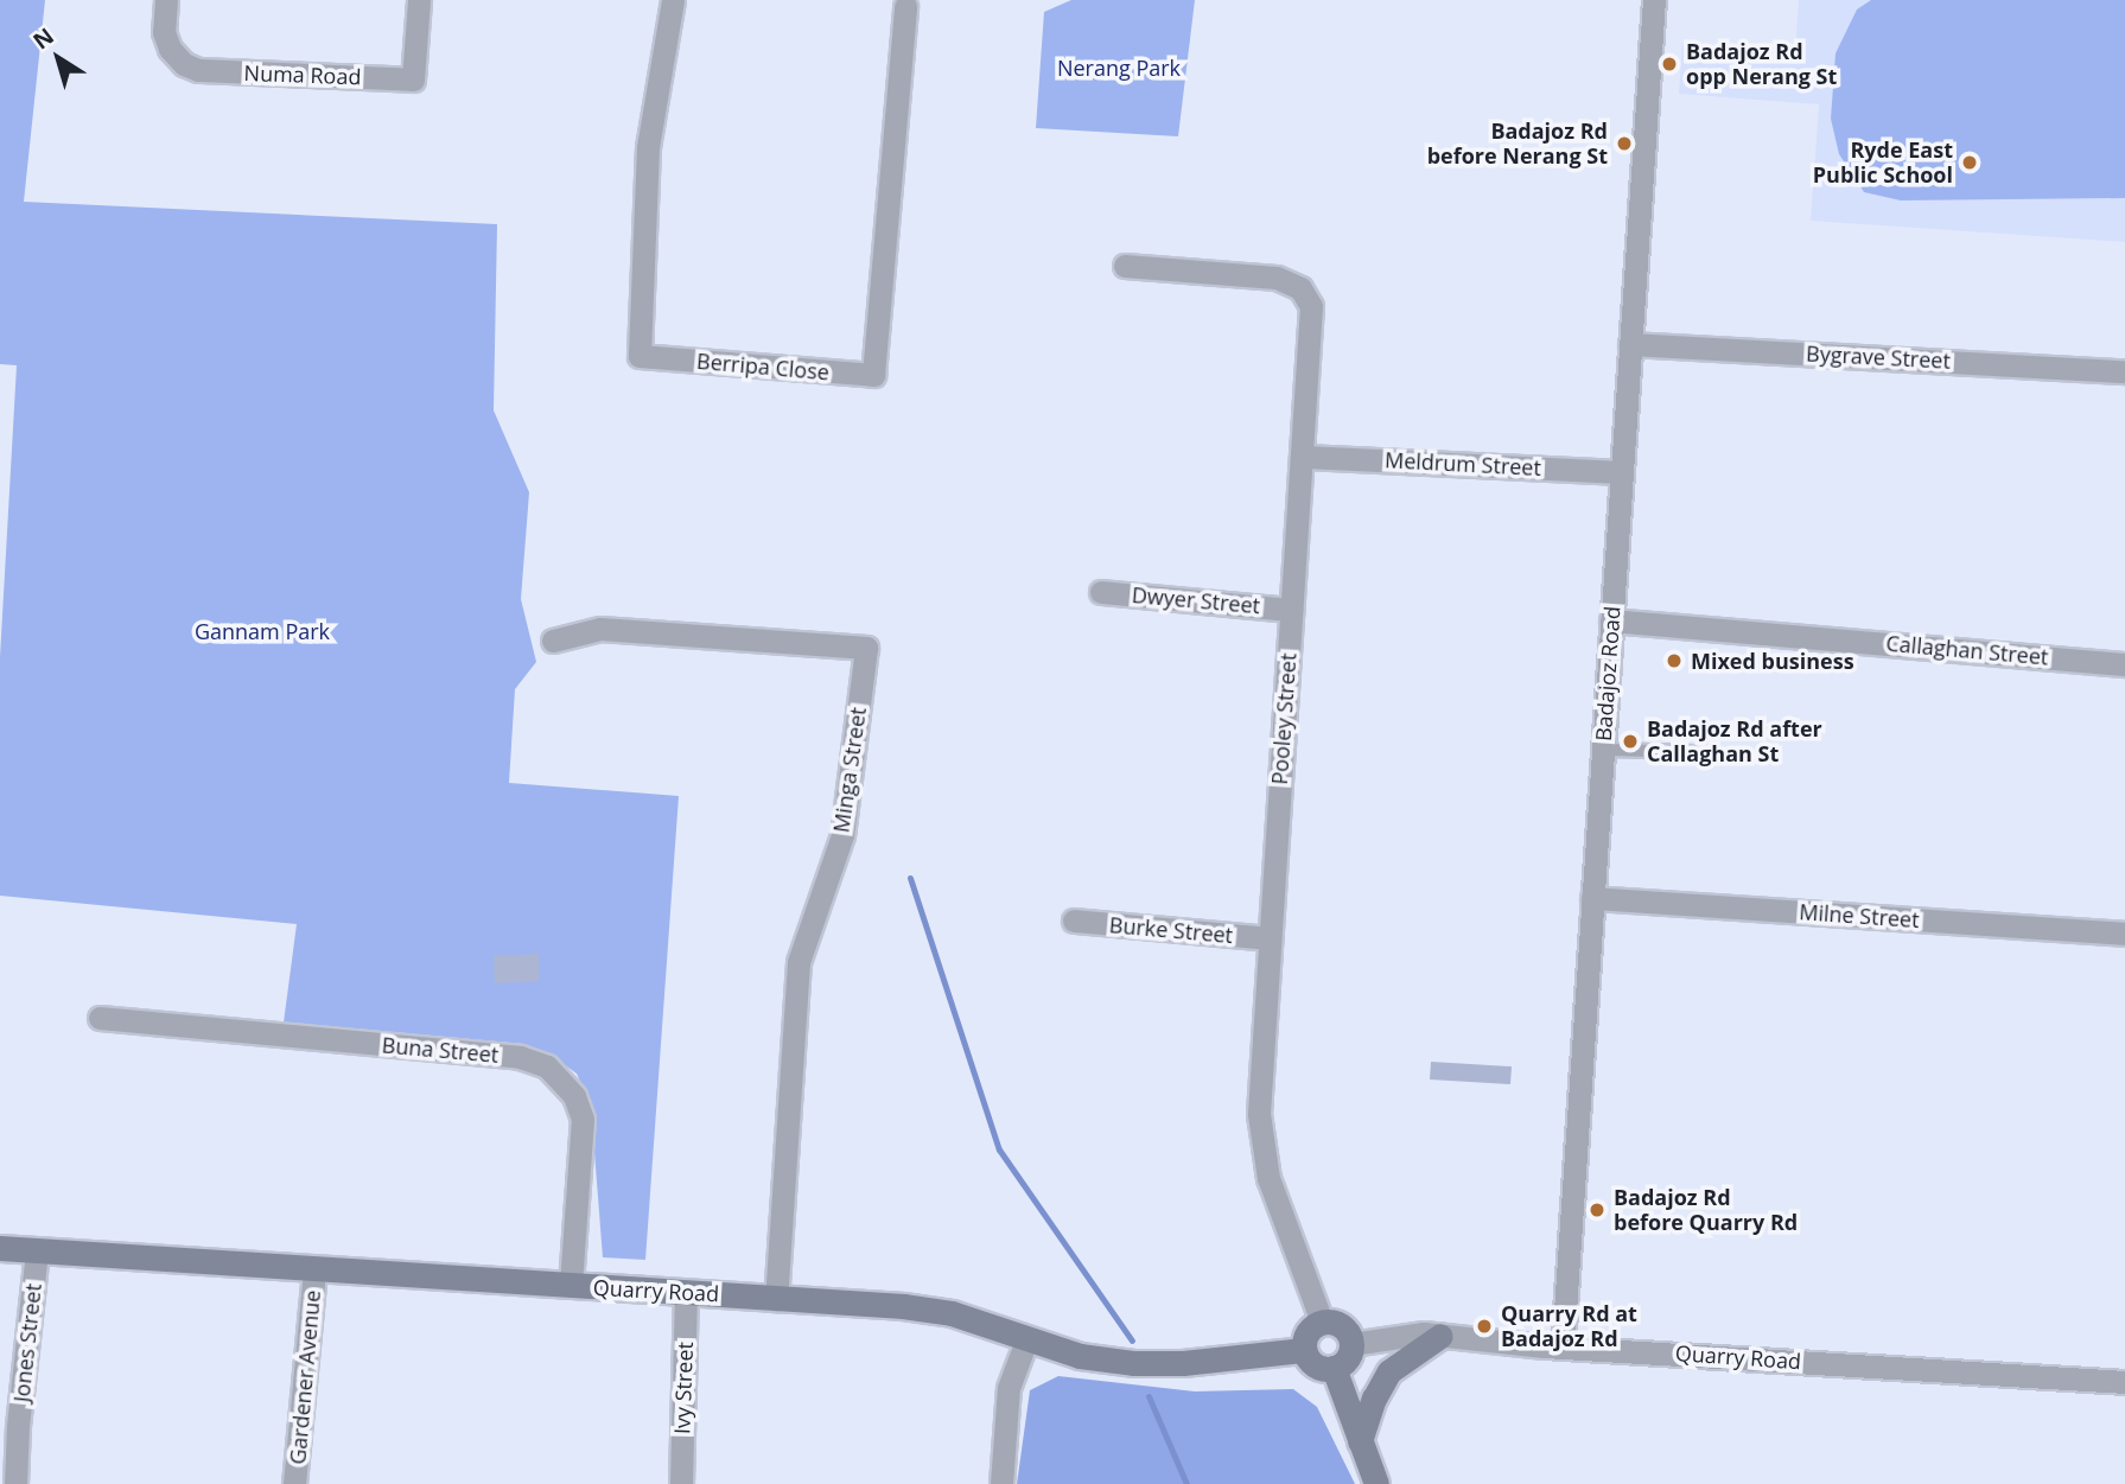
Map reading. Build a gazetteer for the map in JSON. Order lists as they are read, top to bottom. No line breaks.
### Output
{"streets":{"street":["Numa Road","Bygrave Street","Berripa Close","Meldrum Street","Dwyer Street","Callaghan Street","Badajoz Road","Pooley Street","Minga Street","Milne Street","Burke Street","Buna Street","Quarry Road","Jones Street","Gardener Avenue","Ivy Street"]},"crossings":[["Bygrave Street","Badajoz Road"],["Meldrum Street","Badajoz Road"],["Meldrum Street","Pooley Street"],["Dwyer Street","Pooley Street"],["Callaghan Street","Badajoz Road"],["Badajoz Road","Milne Street"],["Badajoz Road","Quarry Road"],["Pooley Street","Burke Street"],["Pooley Street","Quarry Road"],["Minga Street","Quarry Road"],["Buna Street","Quarry Road"],["Quarry Road","Jones Street"],["Quarry Road","Gardener Avenue"],["Quarry Road","Ivy Street"]],"parks":["Nerang Park","Gannam Park"],"places":["Badajoz Rd opp Nerang St","Badajoz Rd before Nerang St","Ryde East Public School","Mixed business","Badajoz Rd after Callaghan St","Badajoz Rd before Quarry Rd","Quarry Rd at Badajoz Rd"],"north":"top left"}
